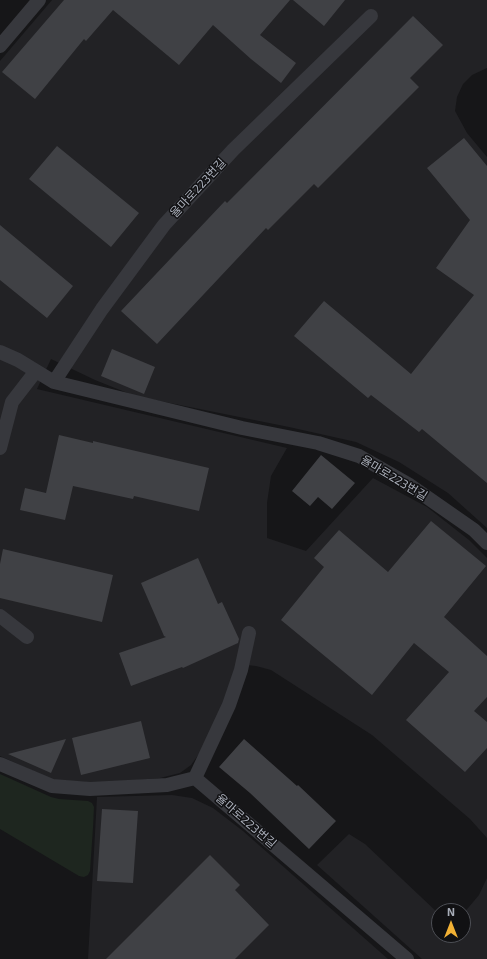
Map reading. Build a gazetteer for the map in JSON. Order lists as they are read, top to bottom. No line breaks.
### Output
{"streets":{"lane":["율마로223번길"]},"north":"top"}
